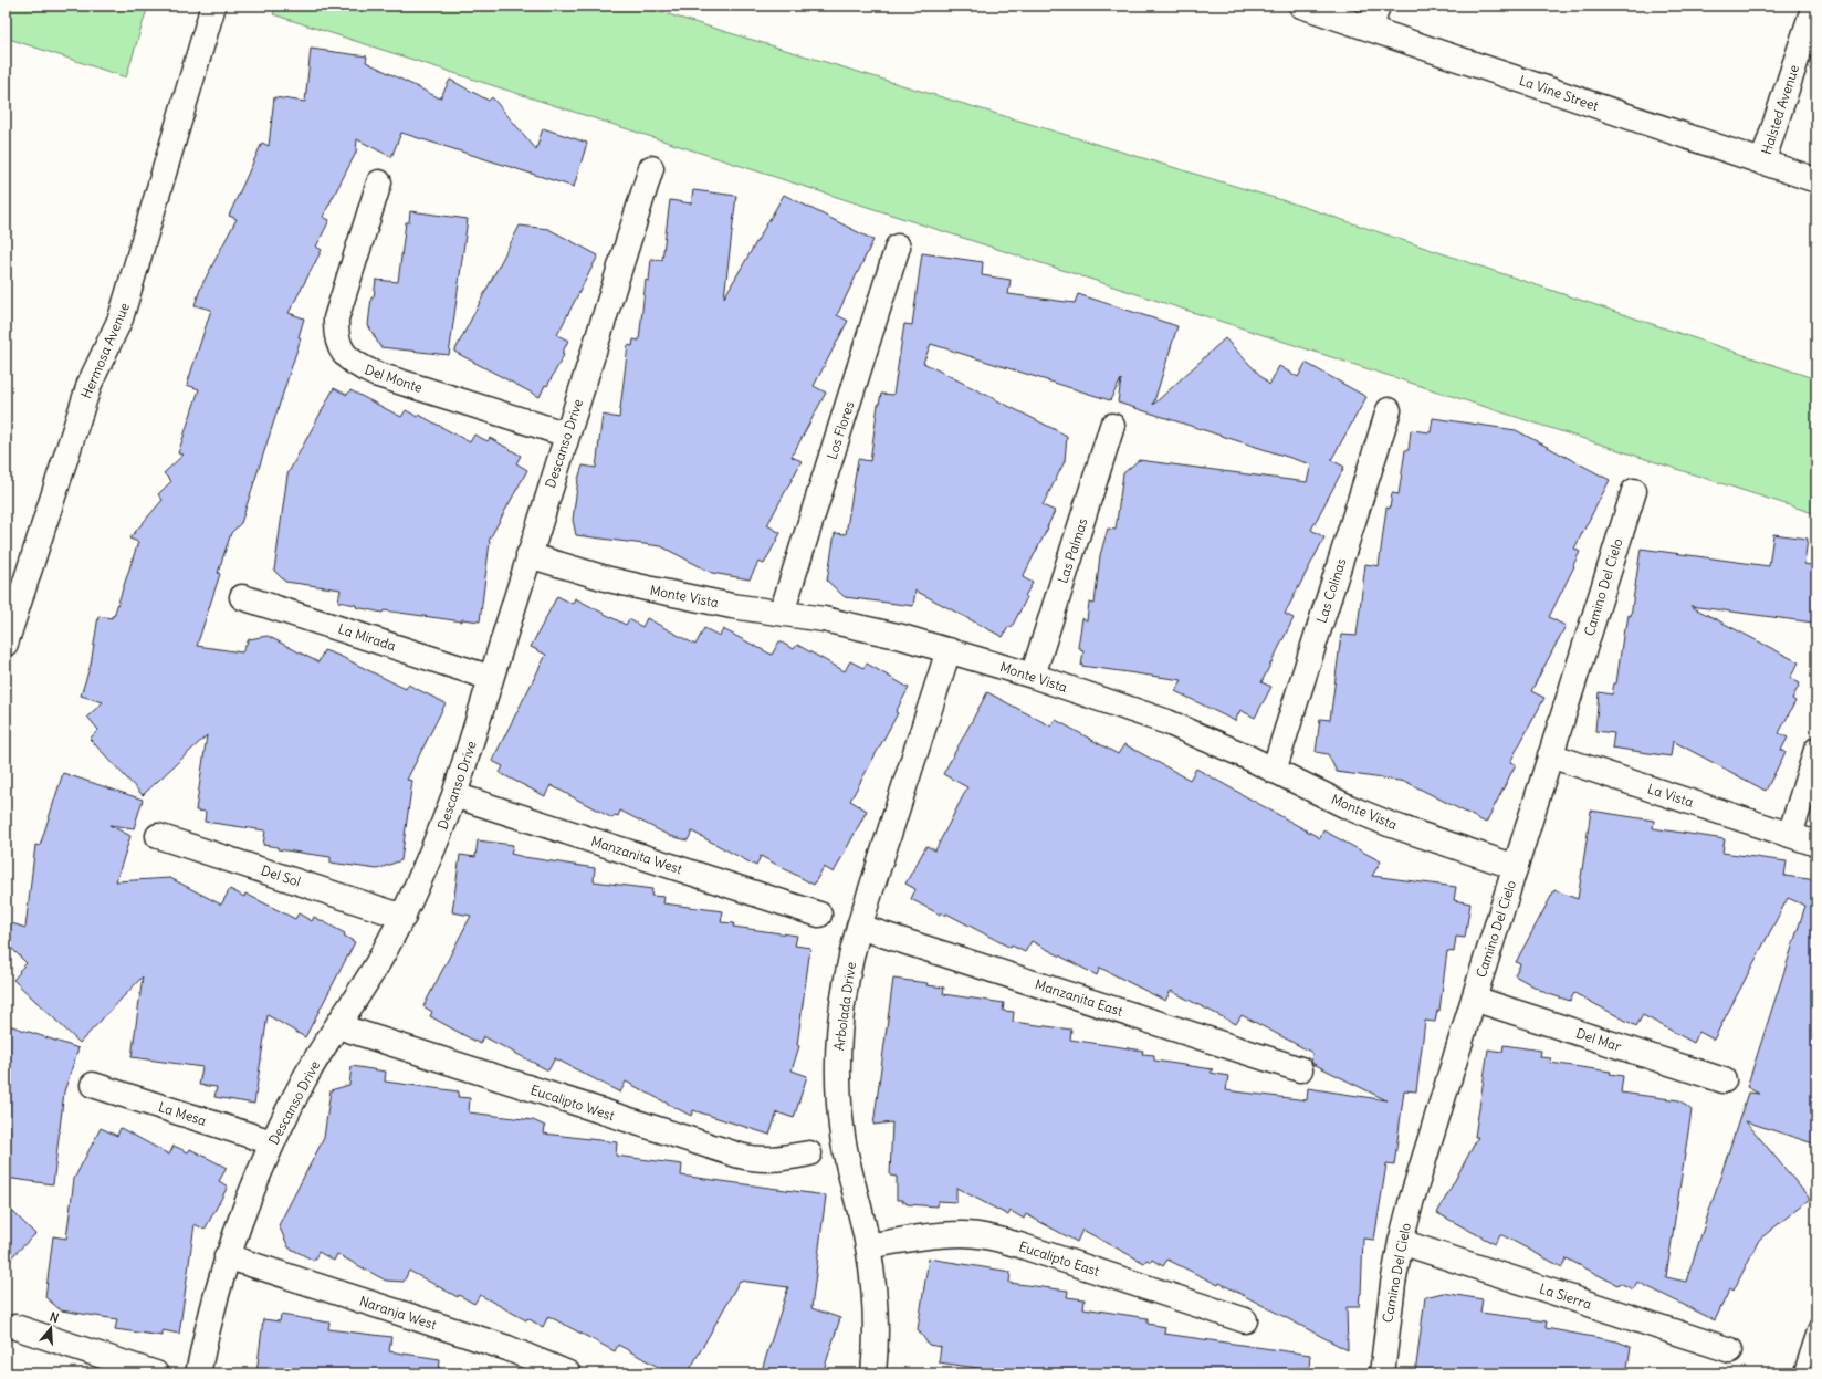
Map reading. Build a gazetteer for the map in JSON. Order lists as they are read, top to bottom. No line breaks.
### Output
{"streets":{"street":["La Vine Street","Halsted Avenue","Hermosa Avenue","Del Monte","Los Flores","Descanso Drive","Las Palmas","Camino Del Cielo","Las Colinas","Monte Vista","La Mirada","La Vista","Manzanita West","Del Sol","Manzanita East","Arbolada Drive","Del Mar","Eucalipto West","La Mesa","Eucalipto East","La Sierra","Naranja West"]},"crossings":[["La Vine Street","Halsted Avenue"],["Del Monte","Descanso Drive"],["Los Flores","Monte Vista"],["Descanso Drive","Monte Vista"],["Descanso Drive","La Mirada"],["Descanso Drive","Manzanita West"],["Descanso Drive","Del Sol"],["Descanso Drive","Eucalipto West"],["Descanso Drive","La Mesa"],["Descanso Drive","Naranja West"],["Las Palmas","Monte Vista"],["Camino Del Cielo","Monte Vista"],["Camino Del Cielo","La Vista"],["Camino Del Cielo","Del Mar"],["Camino Del Cielo","La Sierra"],["Las Colinas","Monte Vista"],["Monte Vista","Arbolada Drive"],["Manzanita East","Arbolada Drive"],["Arbolada Drive","Eucalipto East"]],"north":"top"}
